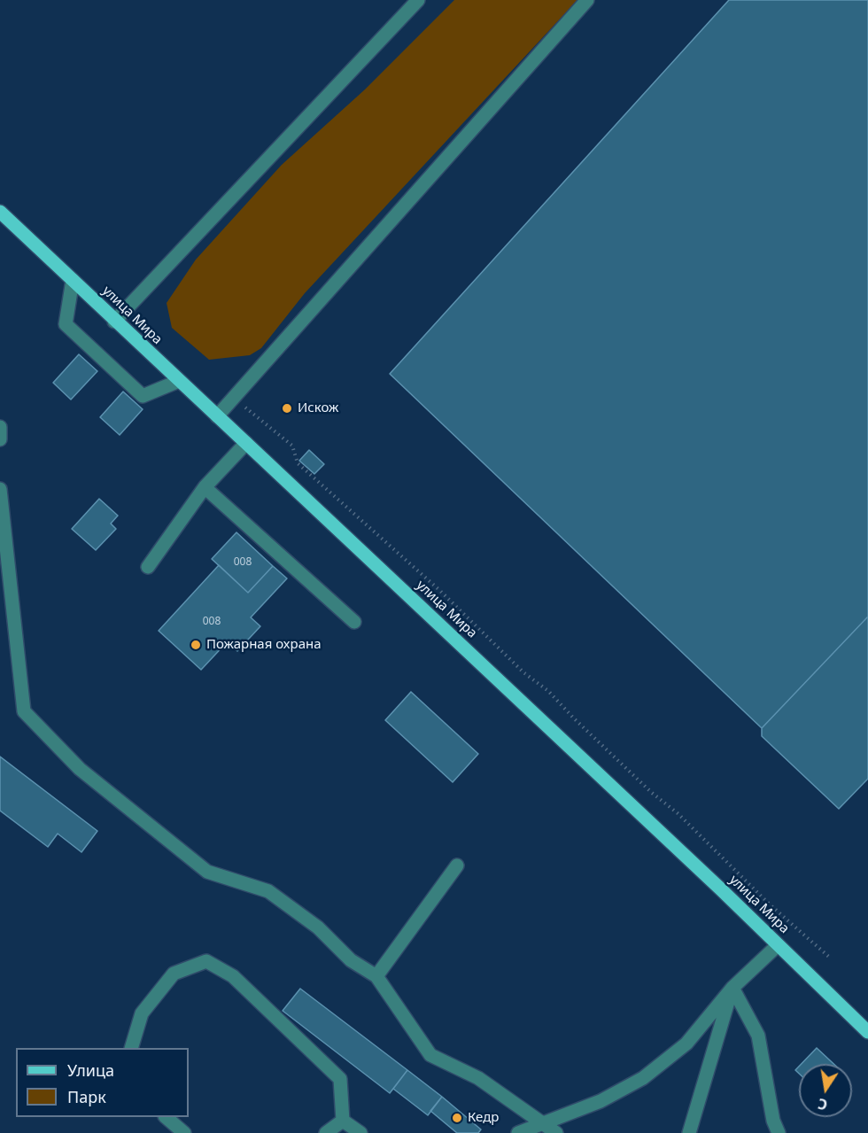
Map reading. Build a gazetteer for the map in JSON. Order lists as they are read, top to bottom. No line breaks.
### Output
{"streets":{"main road":["улица Мира"]},"places":["Искож","Пожарная охрана","Кедр"],"house_numbers":["008","008"],"legend":["Улица","Парк"],"north":"bottom"}
